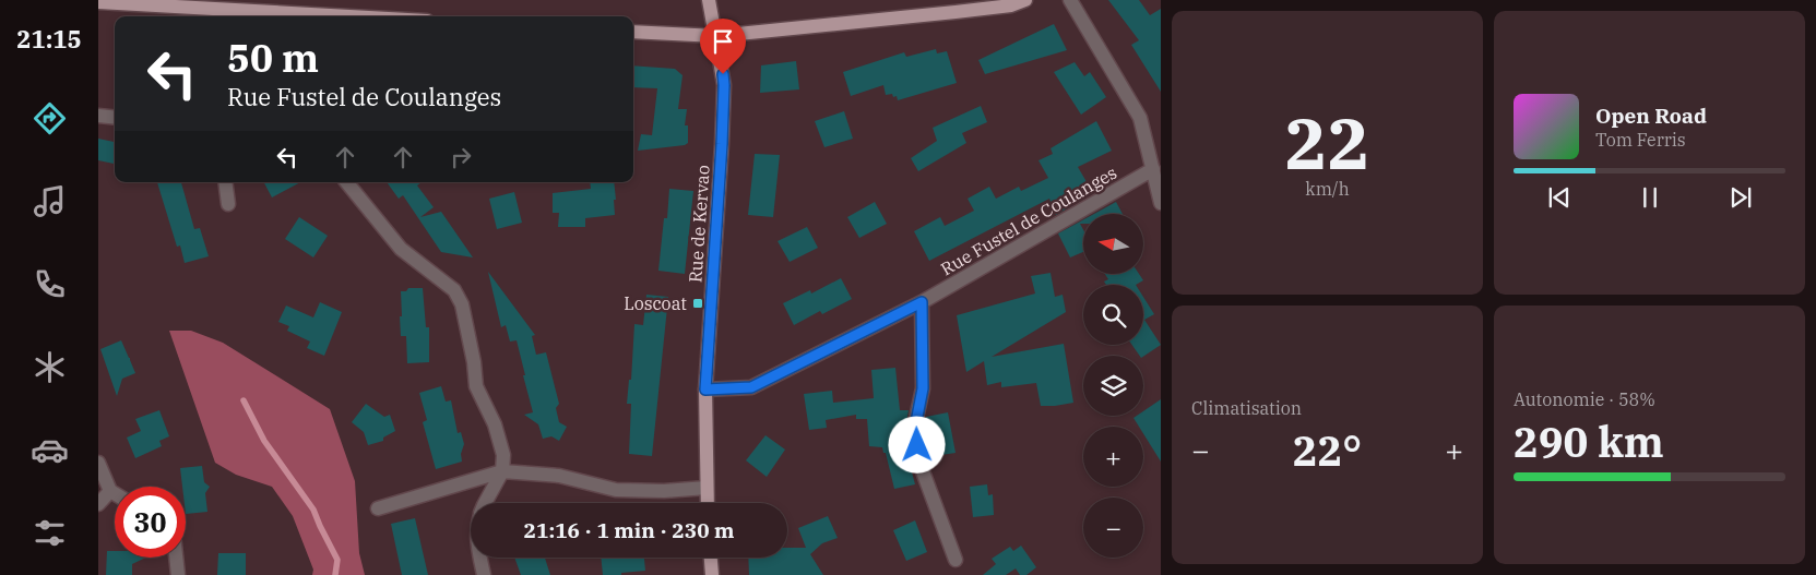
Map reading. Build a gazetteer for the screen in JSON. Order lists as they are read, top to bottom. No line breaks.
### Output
{"streets":{"main road":["Rue de Kervao"],"street":["Rue Fustel de Coulanges"]},"crossings":[["Rue Fustel de Coulanges","Rue de Kervao"]],"places":{"transit":["Loscoat"]},"north":"left","page":{"tabs":"21:15","tile":[["22","km/h"],"Climatisation",["Autonomie · 58%","290 km"]],"turn":["50 m","Rue Fustel de Coulanges"],"song":["Open Road","Tom Ferris"],"map_buttons":["+","−"],"heat":["−","22°","+"],"limit":"30","trip":"21:16 · 1 min · 230 m"}}
